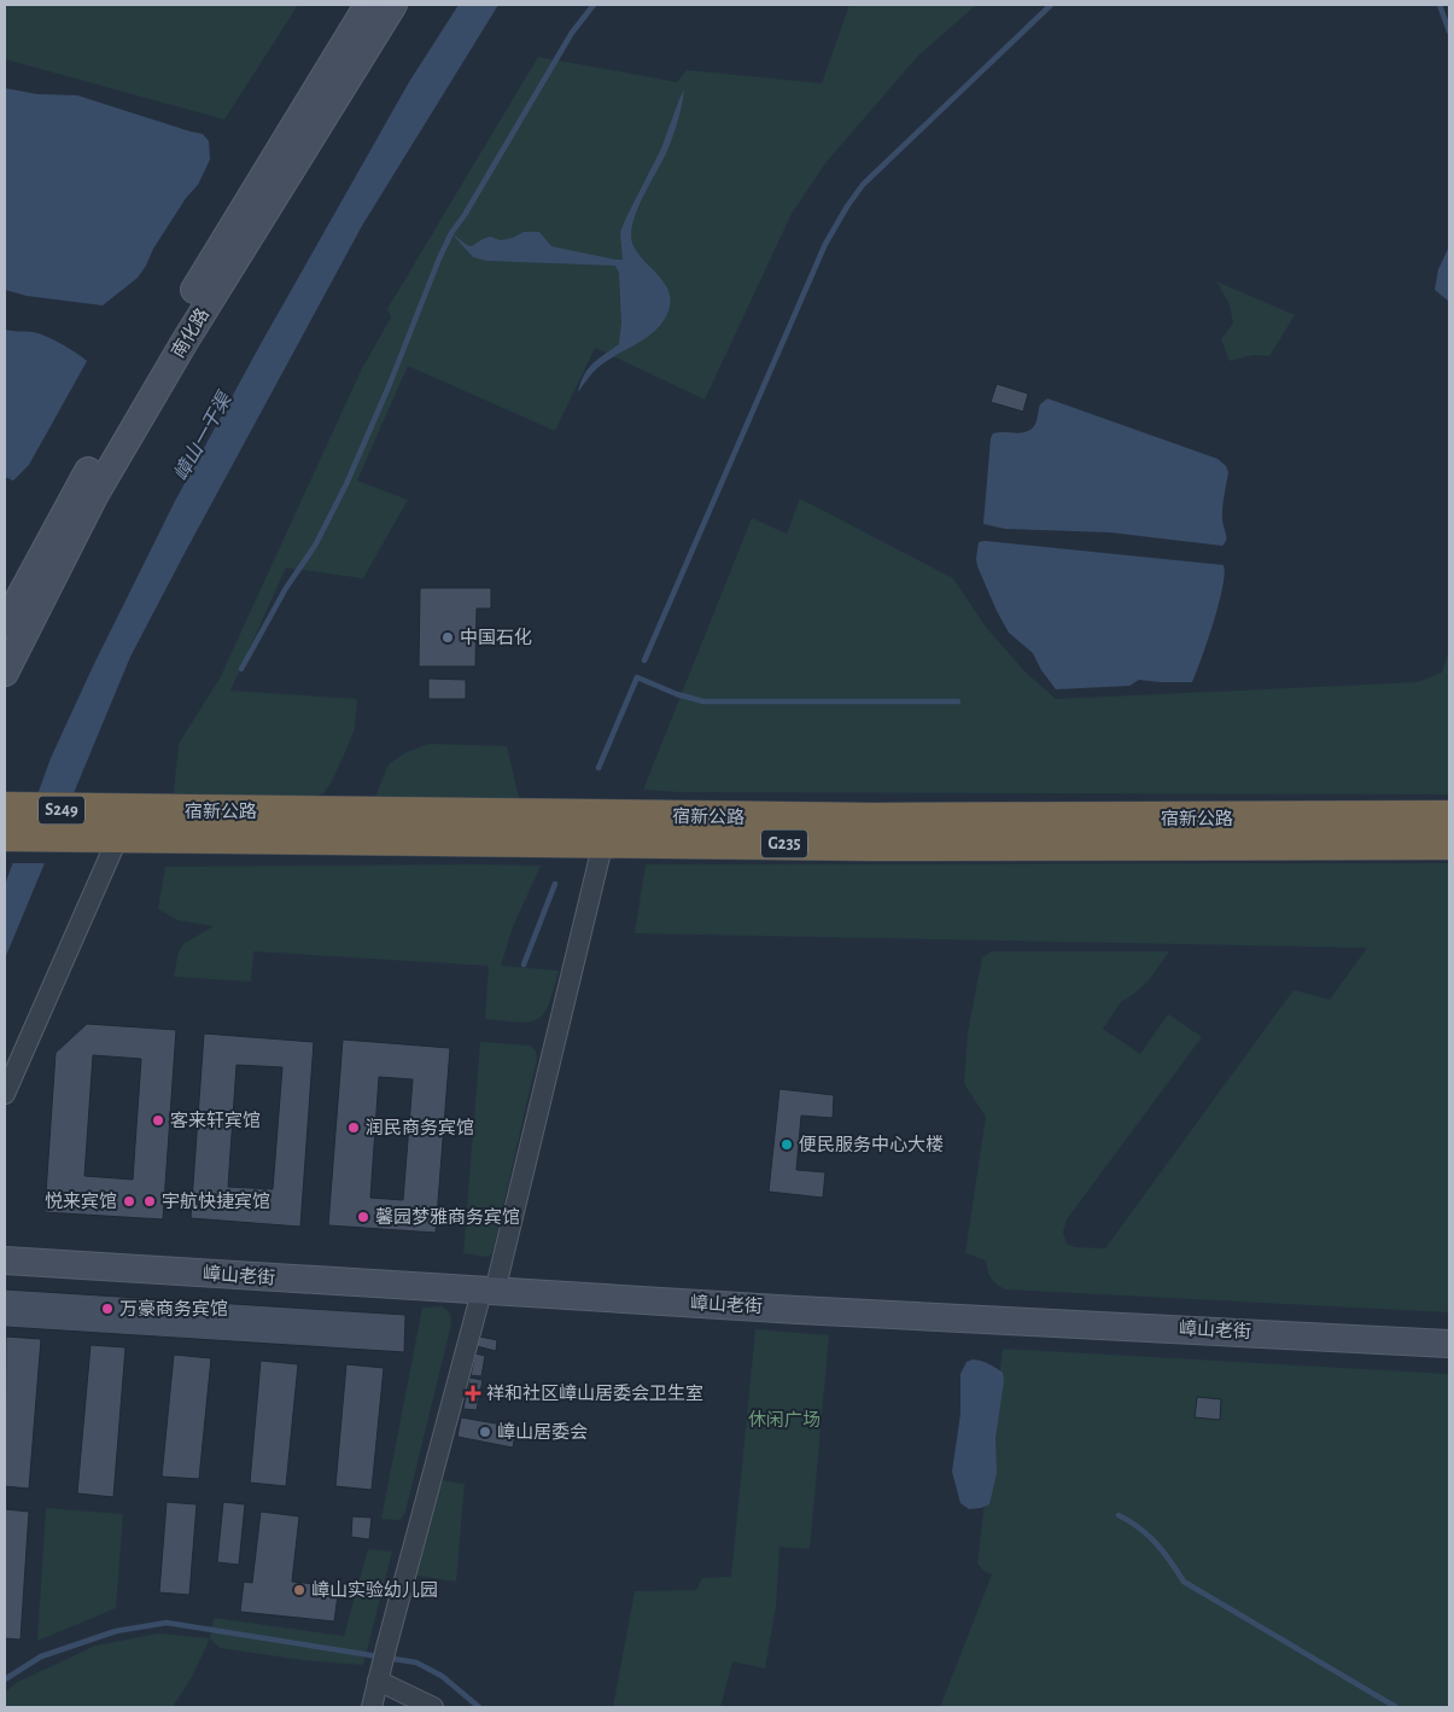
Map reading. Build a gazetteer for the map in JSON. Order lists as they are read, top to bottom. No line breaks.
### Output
{"streets":{"highway":["S249","宿新公路","G235"],"main road":["南化路","嶂山老街"]},"water":["嶂山一干渠"],"parks":["休闲广场"],"places":{"other":["中国石化","客来轩宾馆","润民商务宾馆","便民服务中心大楼","悦来宾馆","宇航快捷宾馆","馨园梦雅商务宾馆","万豪商务宾馆","嶂山居委会","嶂山实验幼儿园"],"health":["祥和社区嶂山居委会卫生室"]}}
